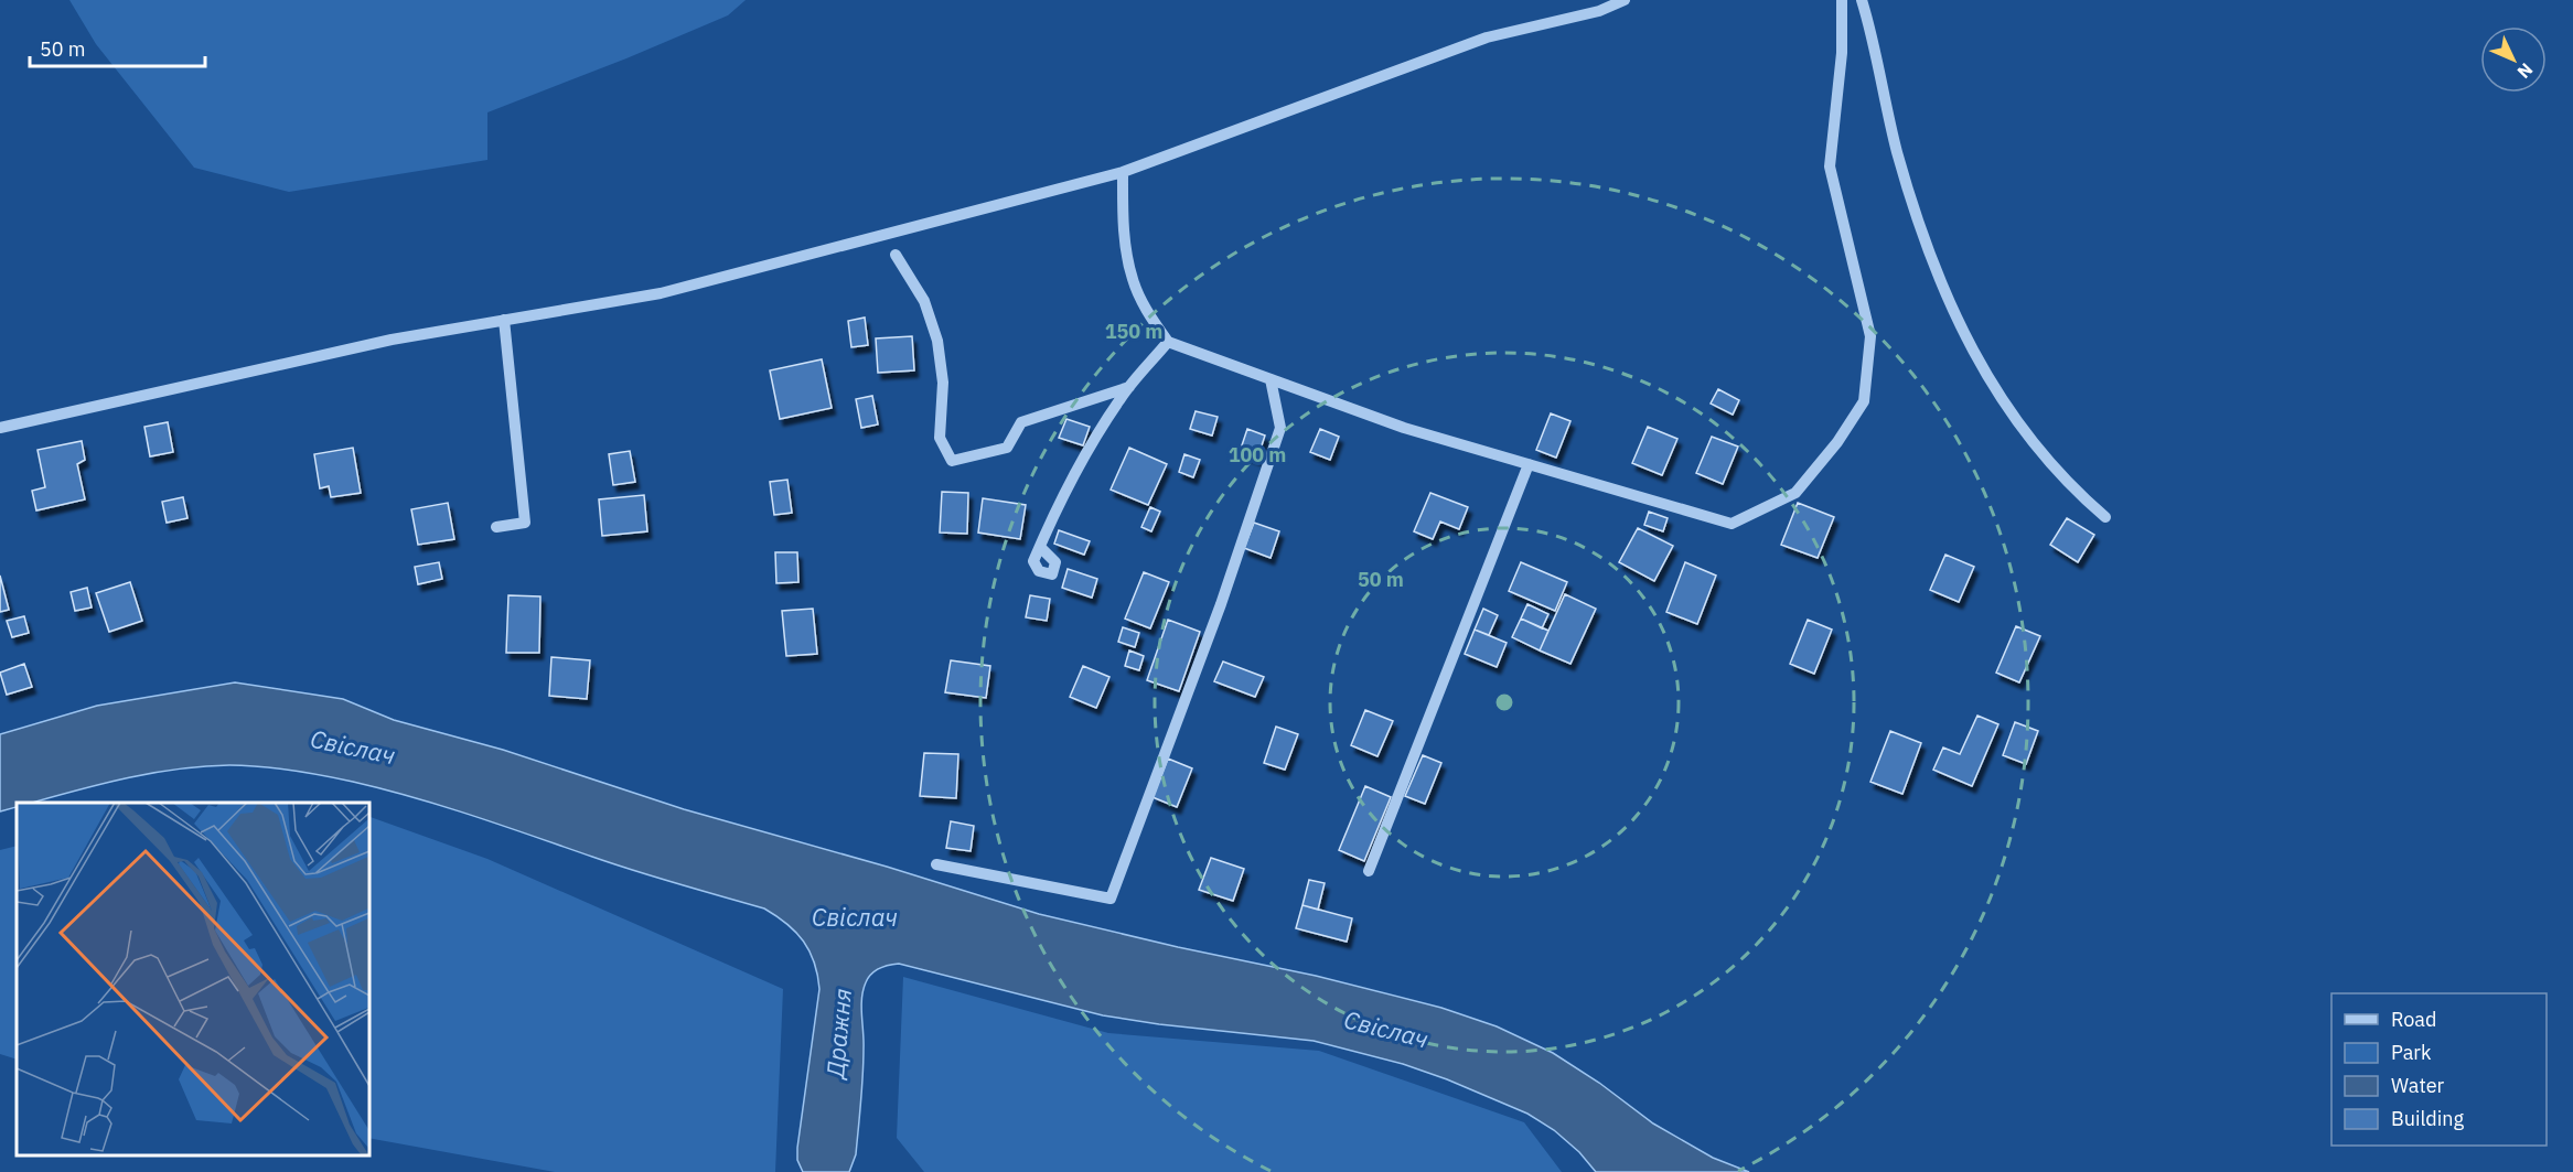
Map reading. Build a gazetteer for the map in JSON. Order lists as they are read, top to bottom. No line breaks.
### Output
{"water":["Свіслач","Дражня"],"legend":["Road","Park","Water","Building"],"scale_bar":"50 m","north":"bottom right","rings":["150 m","100 m","50 m"]}
